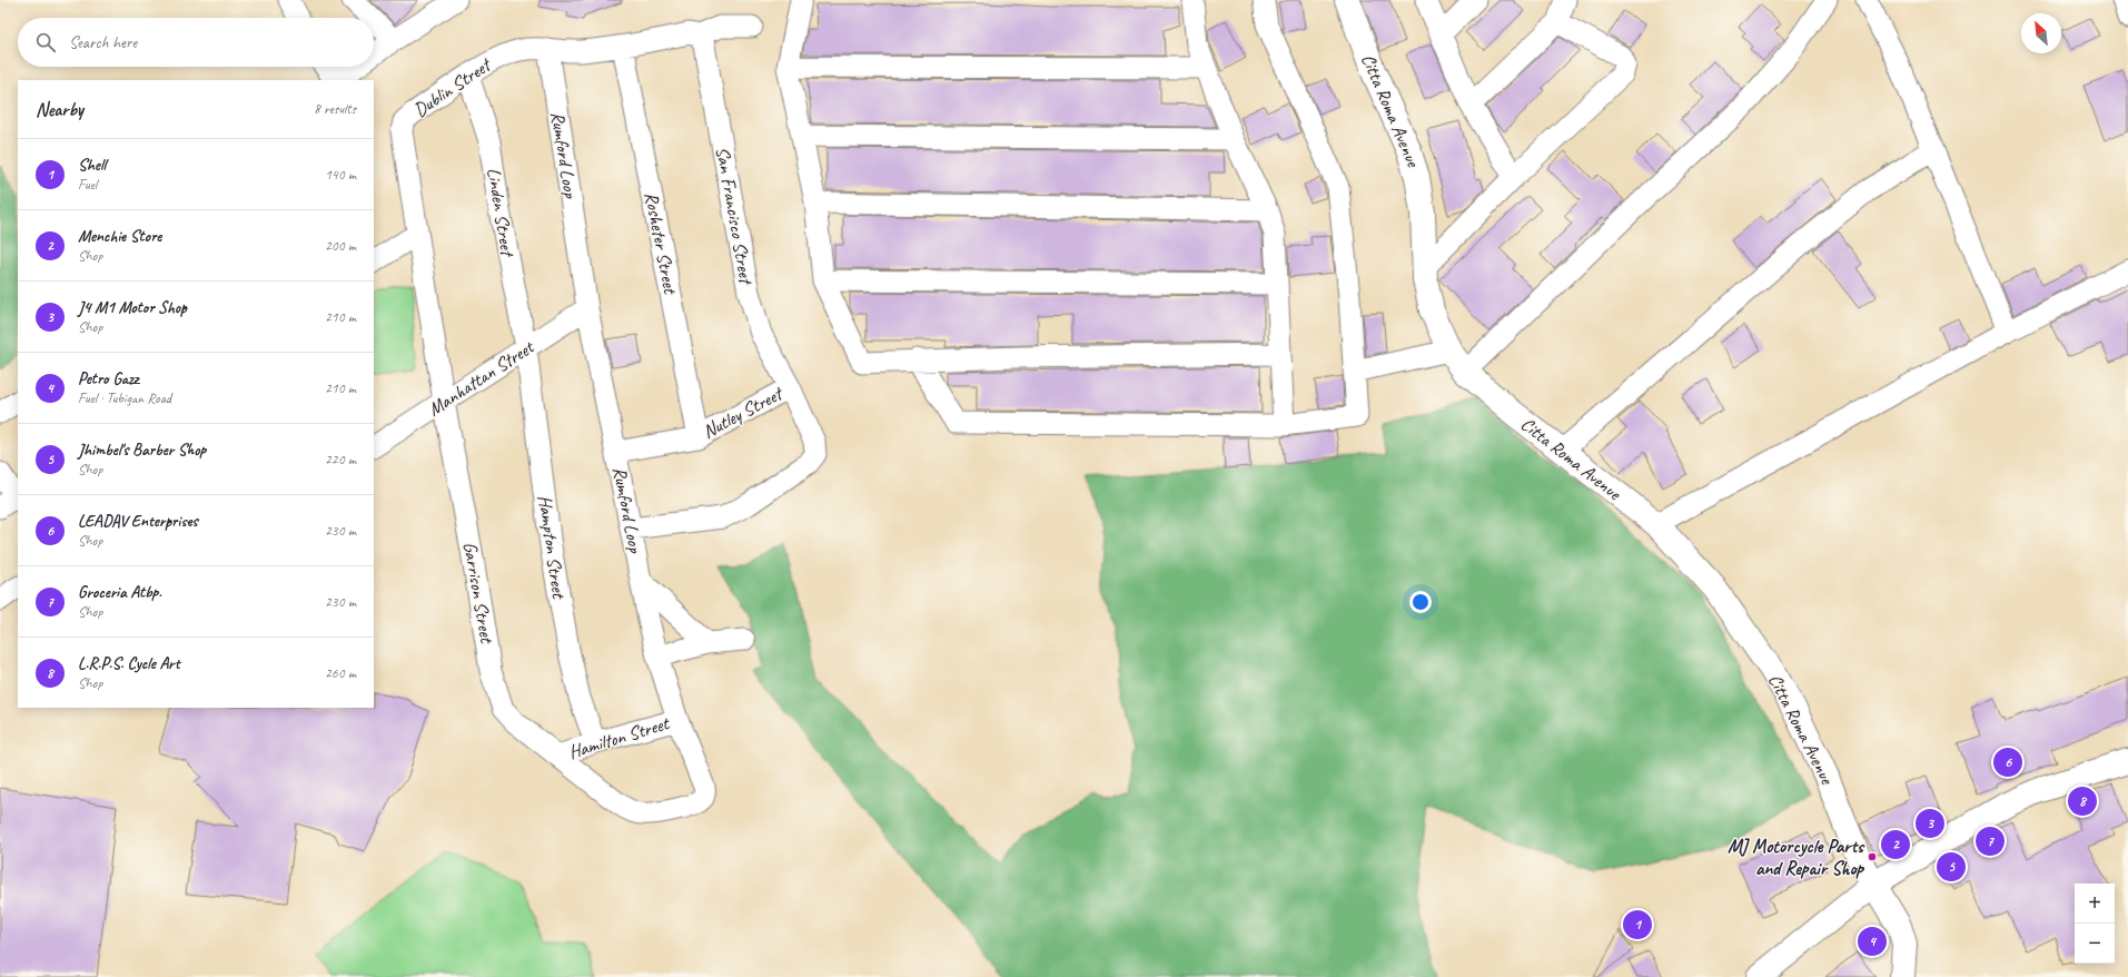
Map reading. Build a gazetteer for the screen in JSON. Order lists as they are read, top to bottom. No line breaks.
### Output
{"streets":{"street":["Dublin Street","Citta Roma Avenue","Rumford Loop","Linden Street","San Francisco Street","Rosheter Street","Manhattan Street","Nutley Street","Hampton Street","Garrison Street","Hamilton Street"]},"crossings":[["Dublin Street","Rumford Loop"],["Dublin Street","Linden Street"],["Dublin Street","San Francisco Street"],["Dublin Street","Rosheter Street"],["Dublin Street","Manhattan Street"],["Dublin Street","Garrison Street"],["Rumford Loop","San Francisco Street"],["Rumford Loop","Manhattan Street"],["Rumford Loop","Nutley Street"],["Rumford Loop","Garrison Street"],["Rumford Loop","Hamilton Street"],["Linden Street","Manhattan Street"],["Linden Street","Hampton Street"],["San Francisco Street","Nutley Street"],["Rosheter Street","Nutley Street"],["Manhattan Street","Hampton Street"],["Manhattan Street","Garrison Street"],["Hampton Street","Hamilton Street"],["Garrison Street","Hamilton Street"]],"places":["MJ Motorcycle Parts and Repair Shop"],"north":"top left","page":{"search":"Search here","heading":["Nearby","8 results"],"list":[{"mark":"1","name":"Shell","note":"Fuel","value":"140 m"},{"mark":"2","name":"Menchie Store","note":"Shop","value":"200 m"},{"mark":"3","name":"J4 M1 Motor Shop","note":"Shop","value":"210 m"},{"mark":"4","name":"Petro Gazz","note":"Fuel · Tubigan Road","value":"210 m"},{"mark":"5","name":"Jhimbel's Barber Shop","note":"Shop","value":"220 m"},{"mark":"6","name":"LEADAV Enterprises","note":"Shop","value":"230 m"},{"mark":"7","name":"Groceria Atbp.","note":"Shop","value":"230 m"},{"mark":"8","name":"L.R.P.S. Cycle Art","note":"Shop","value":"260 m"}],"pins":["6","8","3","7","2","5","1","4"],"map_buttons":["+","−"]}}
